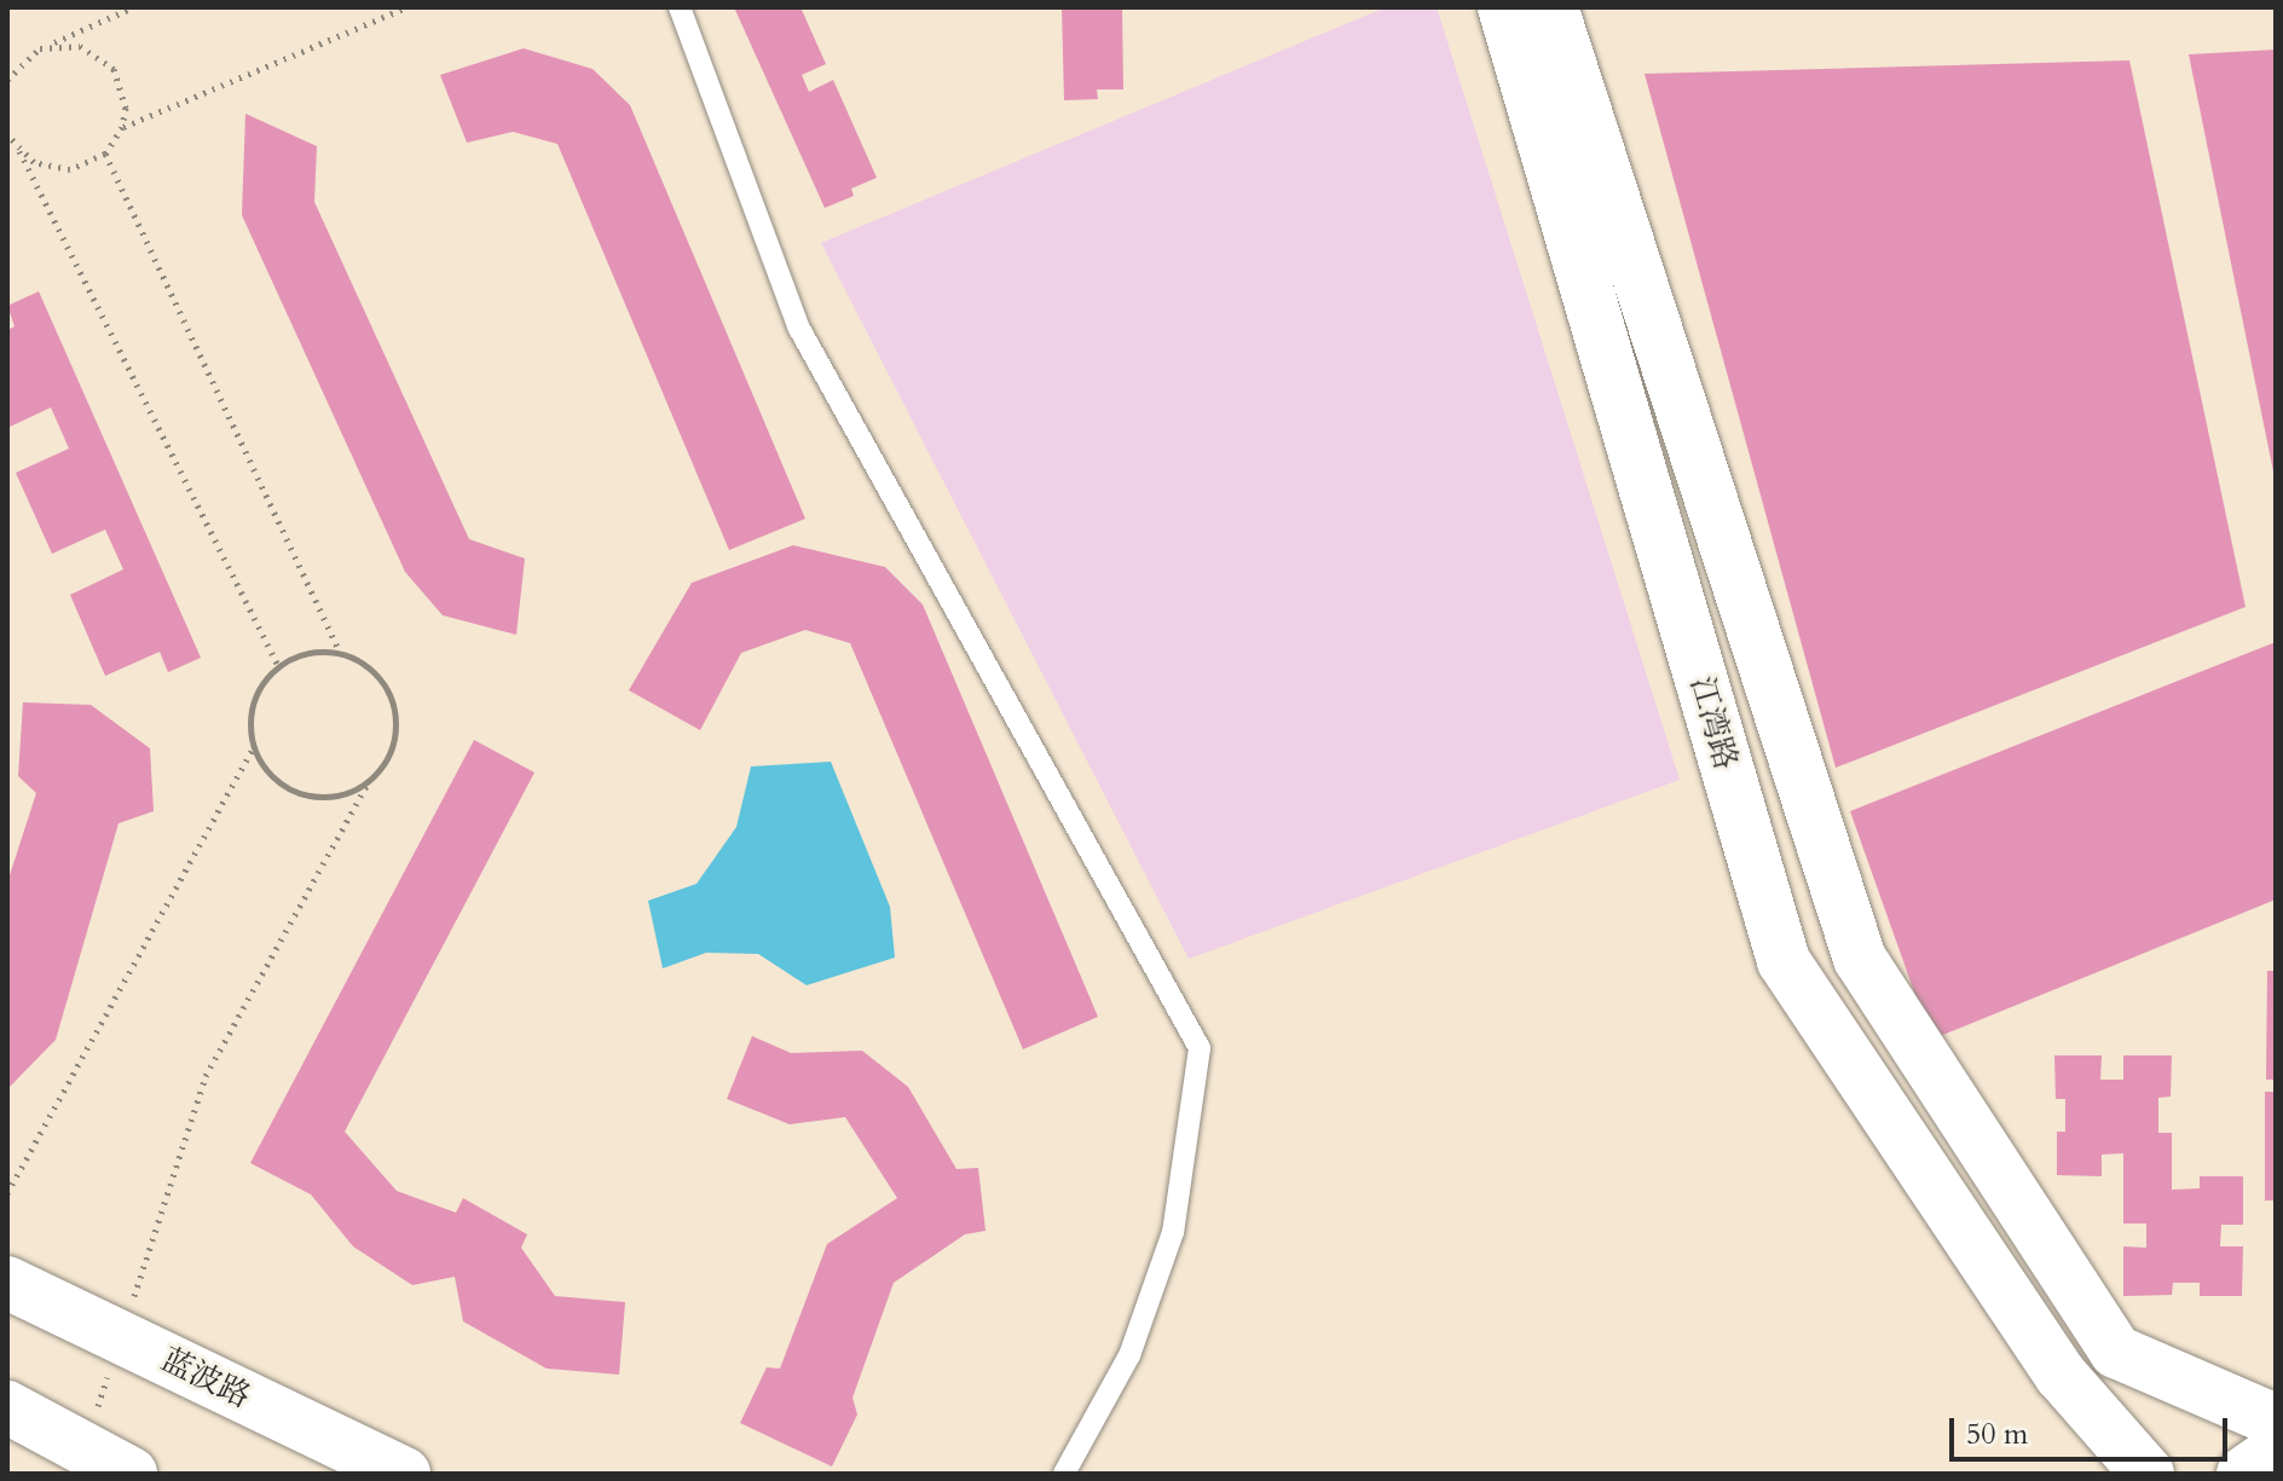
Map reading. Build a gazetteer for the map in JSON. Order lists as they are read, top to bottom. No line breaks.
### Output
{"streets":{"street":["江湾路","蓝波路"]},"scale_bar":"50 m"}
